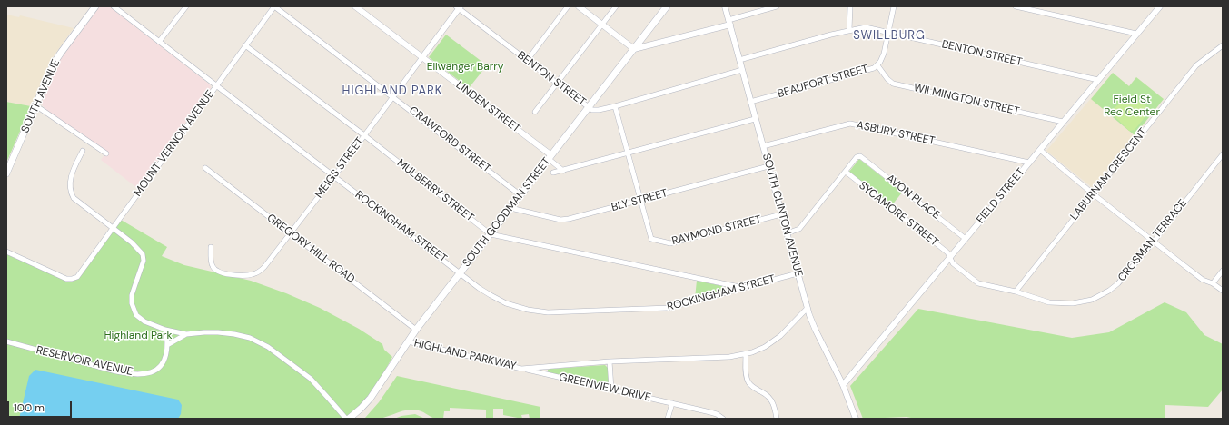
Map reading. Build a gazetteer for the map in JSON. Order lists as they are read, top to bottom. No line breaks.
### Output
{"streets":{"main road":["SOUTH AVENUE","SOUTH GOODMAN STREET"],"street":["BENTON STREET","BEAUFORT STREET","WILMINGTON STREET","LINDEN STREET","ASBURY STREET","CRAWFORD STREET","MOUNT VERNON AVENUE","MEIGS STREET","LABURNAM CRESCENT","MULBERRY STREET","FIELD STREET","AVON PLACE","BLY STREET","SYCAMORE STREET","SOUTH CLINTON AVENUE","ROCKINGHAM STREET","RAYMOND STREET","CROSMAN TERRACE","GREGORY HILL ROAD","HIGHLAND PARKWAY","RESERVOIR AVENUE","GREENVIEW DRIVE"]},"crossings":[["BENTON STREET","BEAUFORT STREET"],["BENTON STREET","MEIGS STREET"],["BENTON STREET","FIELD STREET"],["BENTON STREET","SOUTH GOODMAN STREET"],["BENTON STREET","SOUTH CLINTON AVENUE"],["BEAUFORT STREET","WILMINGTON STREET"],["BEAUFORT STREET","SOUTH CLINTON AVENUE"],["WILMINGTON STREET","FIELD STREET"],["LINDEN STREET","MEIGS STREET"],["LINDEN STREET","SOUTH GOODMAN STREET"],["ASBURY STREET","FIELD STREET"],["ASBURY STREET","SOUTH CLINTON AVENUE"],["CRAWFORD STREET","MOUNT VERNON AVENUE"],["CRAWFORD STREET","MEIGS STREET"],["CRAWFORD STREET","SOUTH GOODMAN STREET"],["MOUNT VERNON AVENUE","MULBERRY STREET"],["MOUNT VERNON AVENUE","ROCKINGHAM STREET"],["MEIGS STREET","MULBERRY STREET"],["MEIGS STREET","ROCKINGHAM STREET"],["MEIGS STREET","GREGORY HILL ROAD"],["LABURNAM CRESCENT","CROSMAN TERRACE"],["MULBERRY STREET","SOUTH GOODMAN STREET"],["MULBERRY STREET","ROCKINGHAM STREET"],["FIELD STREET","AVON PLACE"],["FIELD STREET","SYCAMORE STREET"],["FIELD STREET","SOUTH CLINTON AVENUE"],["FIELD STREET","CROSMAN TERRACE"],["AVON PLACE","SYCAMORE STREET"],["BLY STREET","SOUTH GOODMAN STREET"],["BLY STREET","SOUTH CLINTON AVENUE"],["BLY STREET","RAYMOND STREET"],["SOUTH GOODMAN STREET","ROCKINGHAM STREET"],["SOUTH GOODMAN STREET","GREGORY HILL ROAD"],["SOUTH GOODMAN STREET","HIGHLAND PARKWAY"],["SYCAMORE STREET","CROSMAN TERRACE"],["SOUTH CLINTON AVENUE","ROCKINGHAM STREET"],["SOUTH CLINTON AVENUE","RAYMOND STREET"],["SOUTH CLINTON AVENUE","HIGHLAND PARKWAY"],["HIGHLAND PARKWAY","GREENVIEW DRIVE"]],"districts":["SWILLBURG","HIGHLAND PARK"],"parks":["Ellwanger Barry","Field St Rec Center","Highland Park"],"scale_bar":"100 m"}
